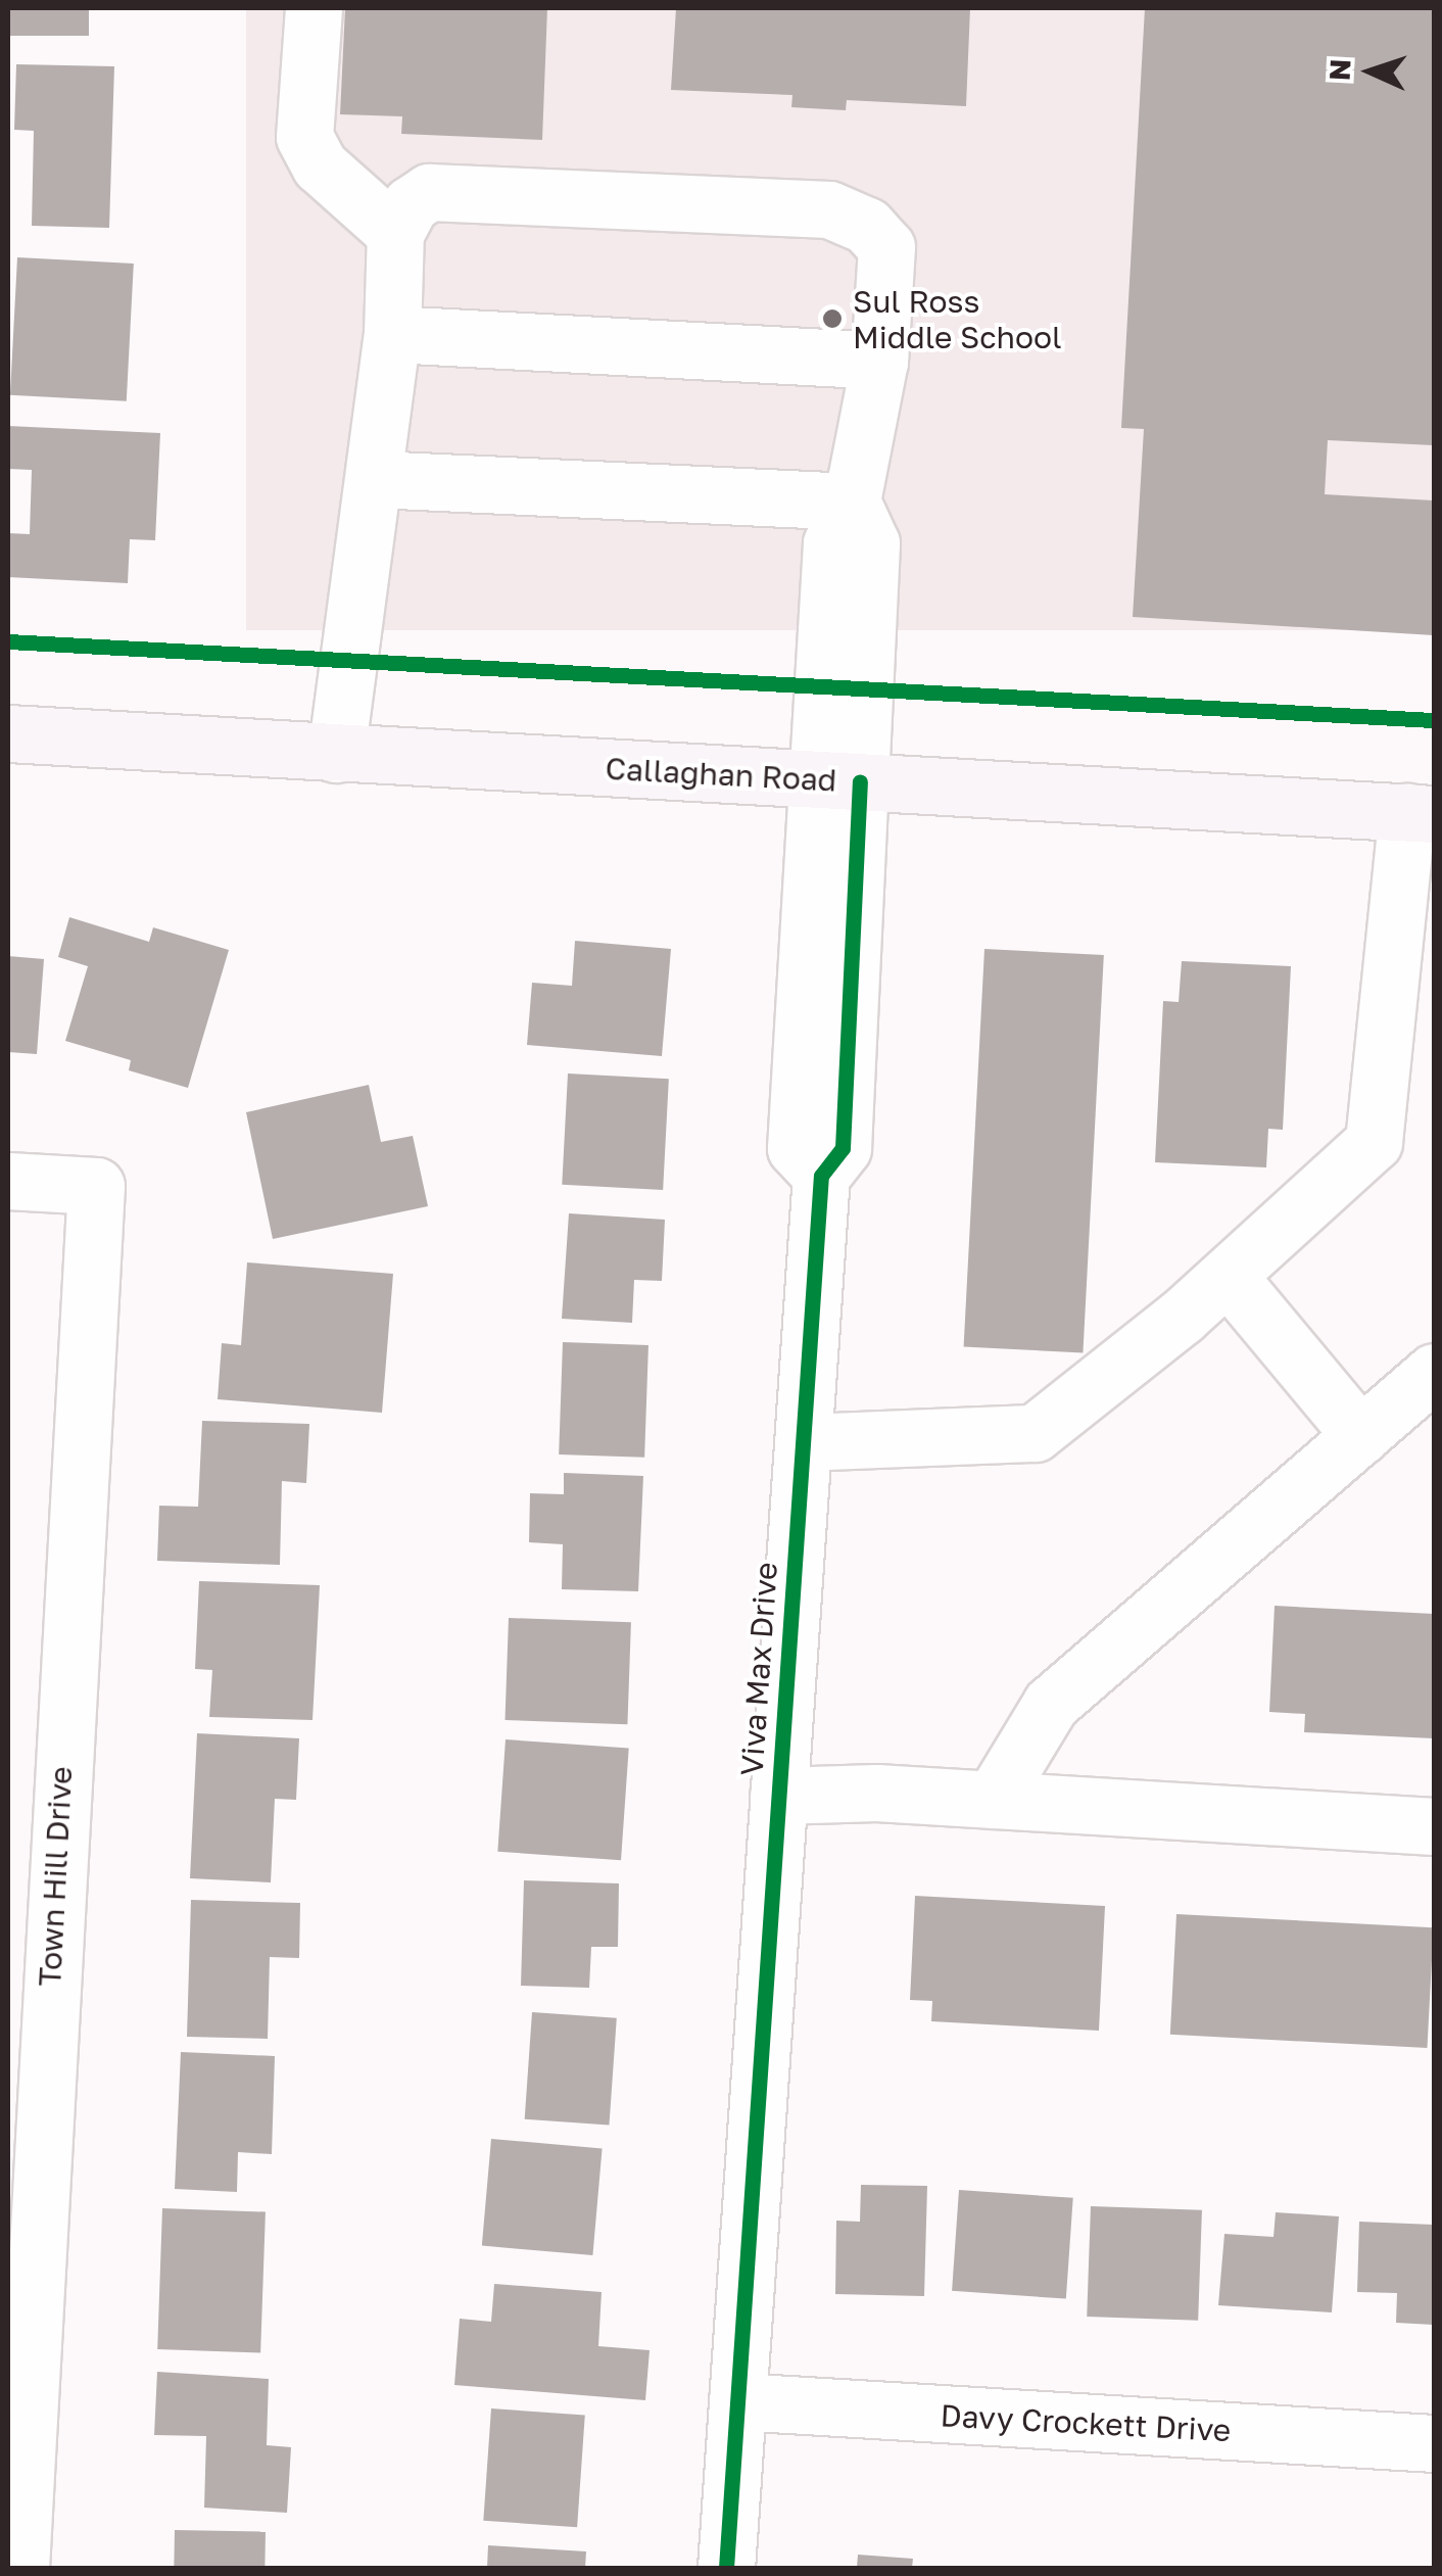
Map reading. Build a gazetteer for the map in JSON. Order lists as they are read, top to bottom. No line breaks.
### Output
{"streets":{"main road":["Callaghan Road"],"street":["Viva Max Drive","Town Hill Drive","Davy Crockett Drive"]},"crossings":[["Callaghan Road","Viva Max Drive"],["Viva Max Drive","Davy Crockett Drive"]],"places":["Sul Ross Middle School"],"north":"left"}
